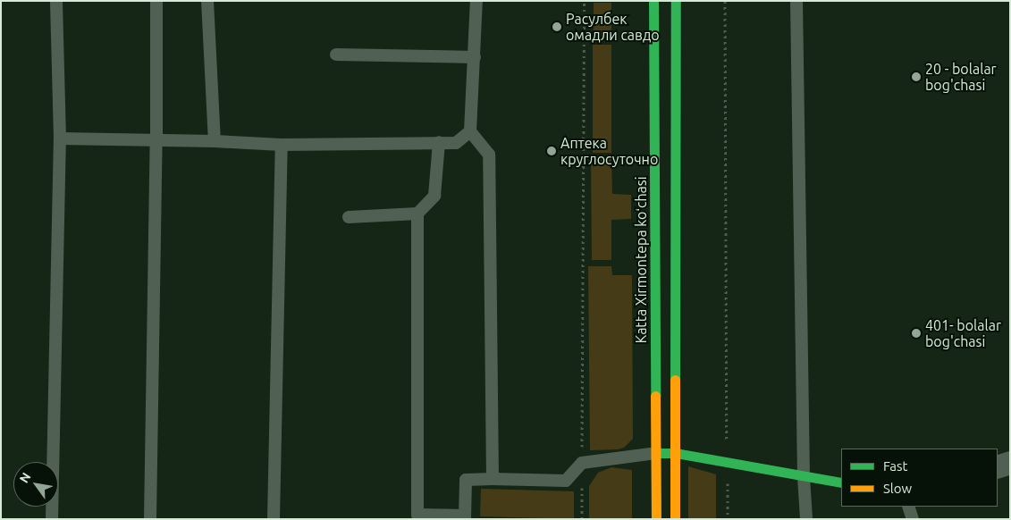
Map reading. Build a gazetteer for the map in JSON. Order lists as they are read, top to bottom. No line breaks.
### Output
{"streets":{"main road":["Katta Xirmontepa koʻchasi"]},"places":["Расулбек омадли савдо","20 - bolalar bog'chasi","Аптека круглосуточно","401- bolalar bog'chasi"],"legend":["Fast","Slow"],"north":"top left"}
